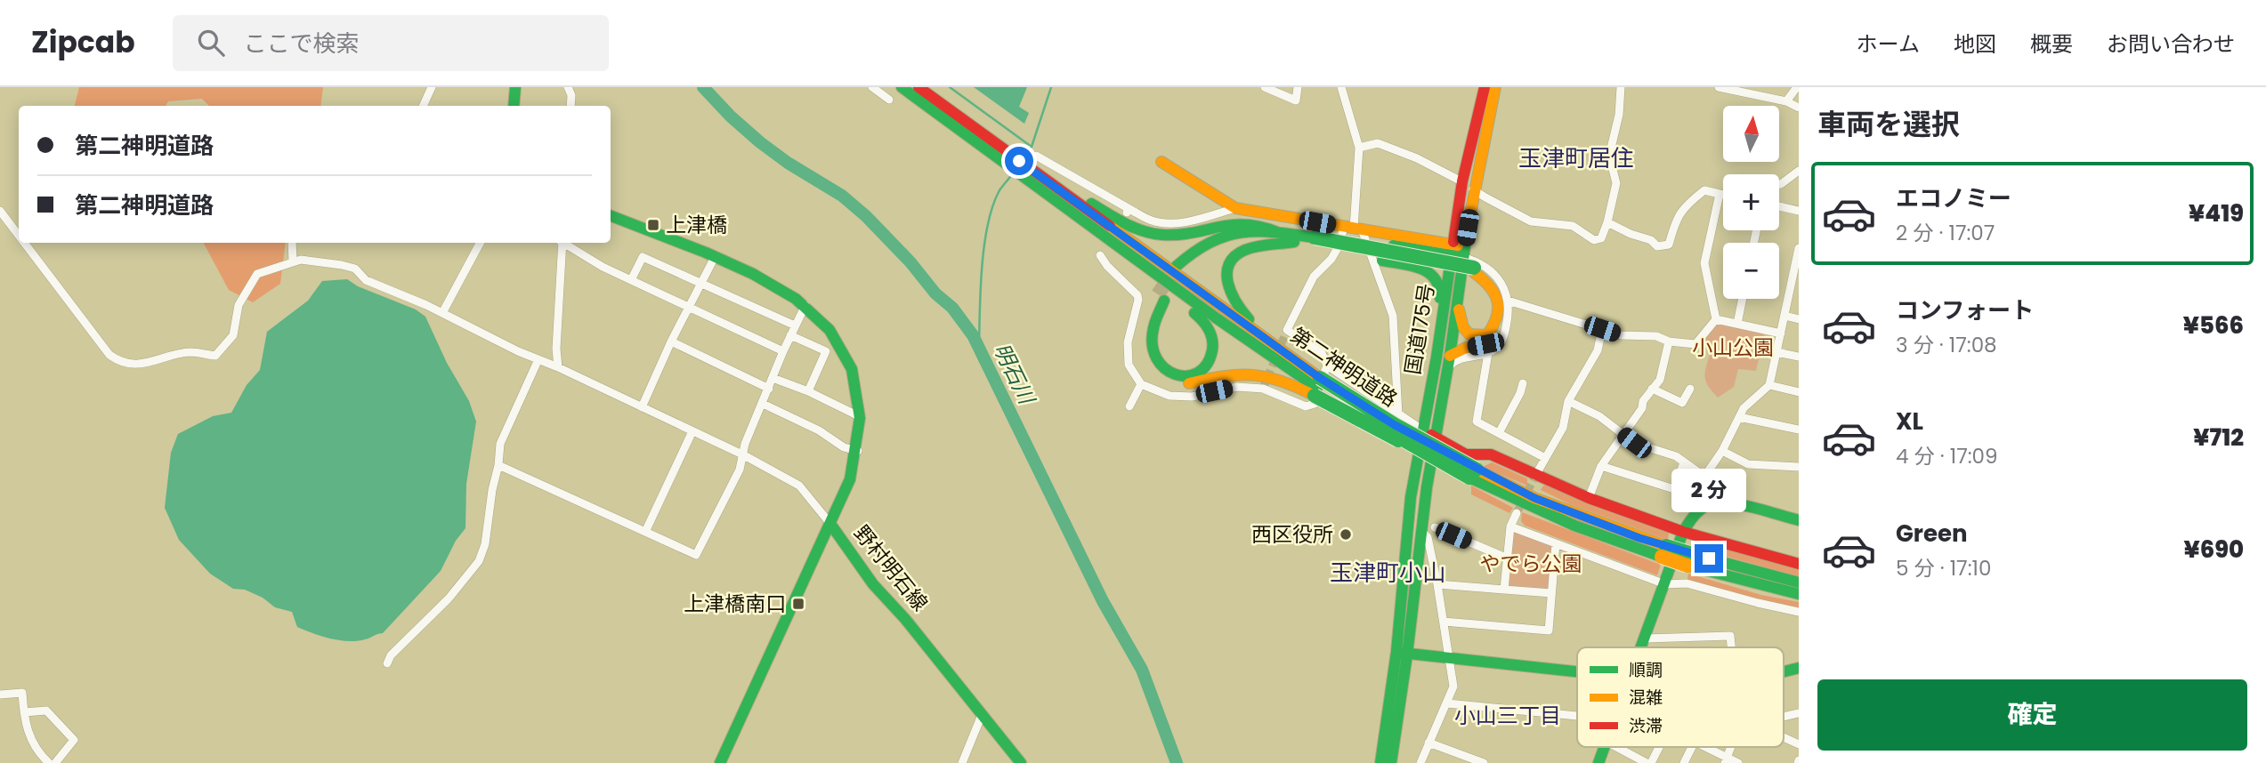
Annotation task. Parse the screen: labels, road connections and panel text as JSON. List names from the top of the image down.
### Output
{
  "streets": {
    "main road": ["国道175号", "第二神明道路", "野村明石線"]
  },
  "districts": ["玉津町居住", "玉津町小山", "小山三丁目"],
  "water": ["明石川"],
  "parks": ["小山公園", "やでら公園"],
  "places": {
    "transit": ["上津橋", "上津橋南口"],
    "other": ["西区役所"]
  },
  "legend": ["順調", "混雑", "渋滞"],
  "north": "top",
  "page": {
    "header": "Zipcab",
    "search": "ここで検索",
    "nav": [
      "ホーム",
      "地図",
      "概要",
      "お問い合わせ"
    ],
    "heading": "車両を選択",
    "map_buttons": ["+", "−"],
    "banner": ["第二神明道路", "第二神明道路"],
    "list": [
      {
        "name": "エコノミー",
        "note": "2 分 · 17:07",
        "value": "¥419"
      },
      {
        "name": "コンフォート",
        "note": "3 分 · 17:08",
        "value": "¥566"
      },
      {
        "name": "XL",
        "note": "4 分 · 17:09",
        "value": "¥712"
      },
      {
        "name": "Green",
        "note": "5 分 · 17:10",
        "value": "¥690"
      }
    ],
    "bubble": "2 分",
    "buttons": "確定"
  }
}
